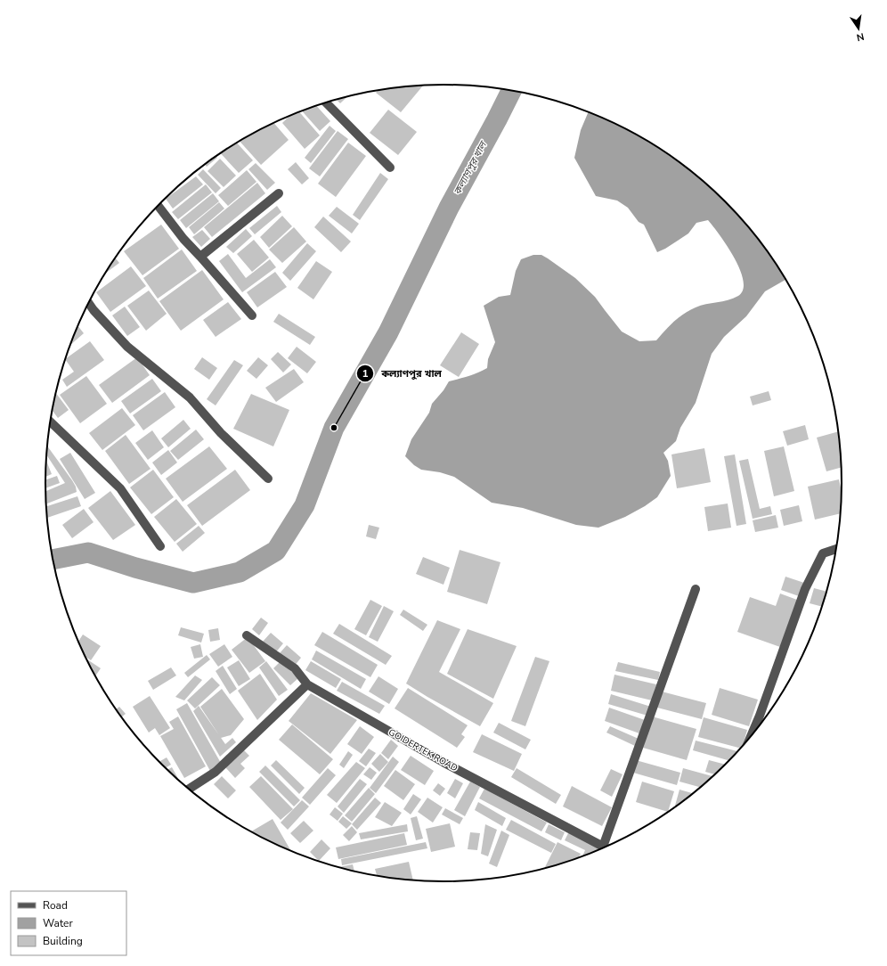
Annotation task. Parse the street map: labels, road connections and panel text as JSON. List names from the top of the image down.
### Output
{
  "streets": {
    "street": ["GOIDERTEK ROAD"]
  },
  "water": ["কল্যাণপুর খাল"],
  "places": ["কল্যাণপুর খাল"],
  "legend": ["Road", "Water", "Building"],
  "north": "bottom"
}
